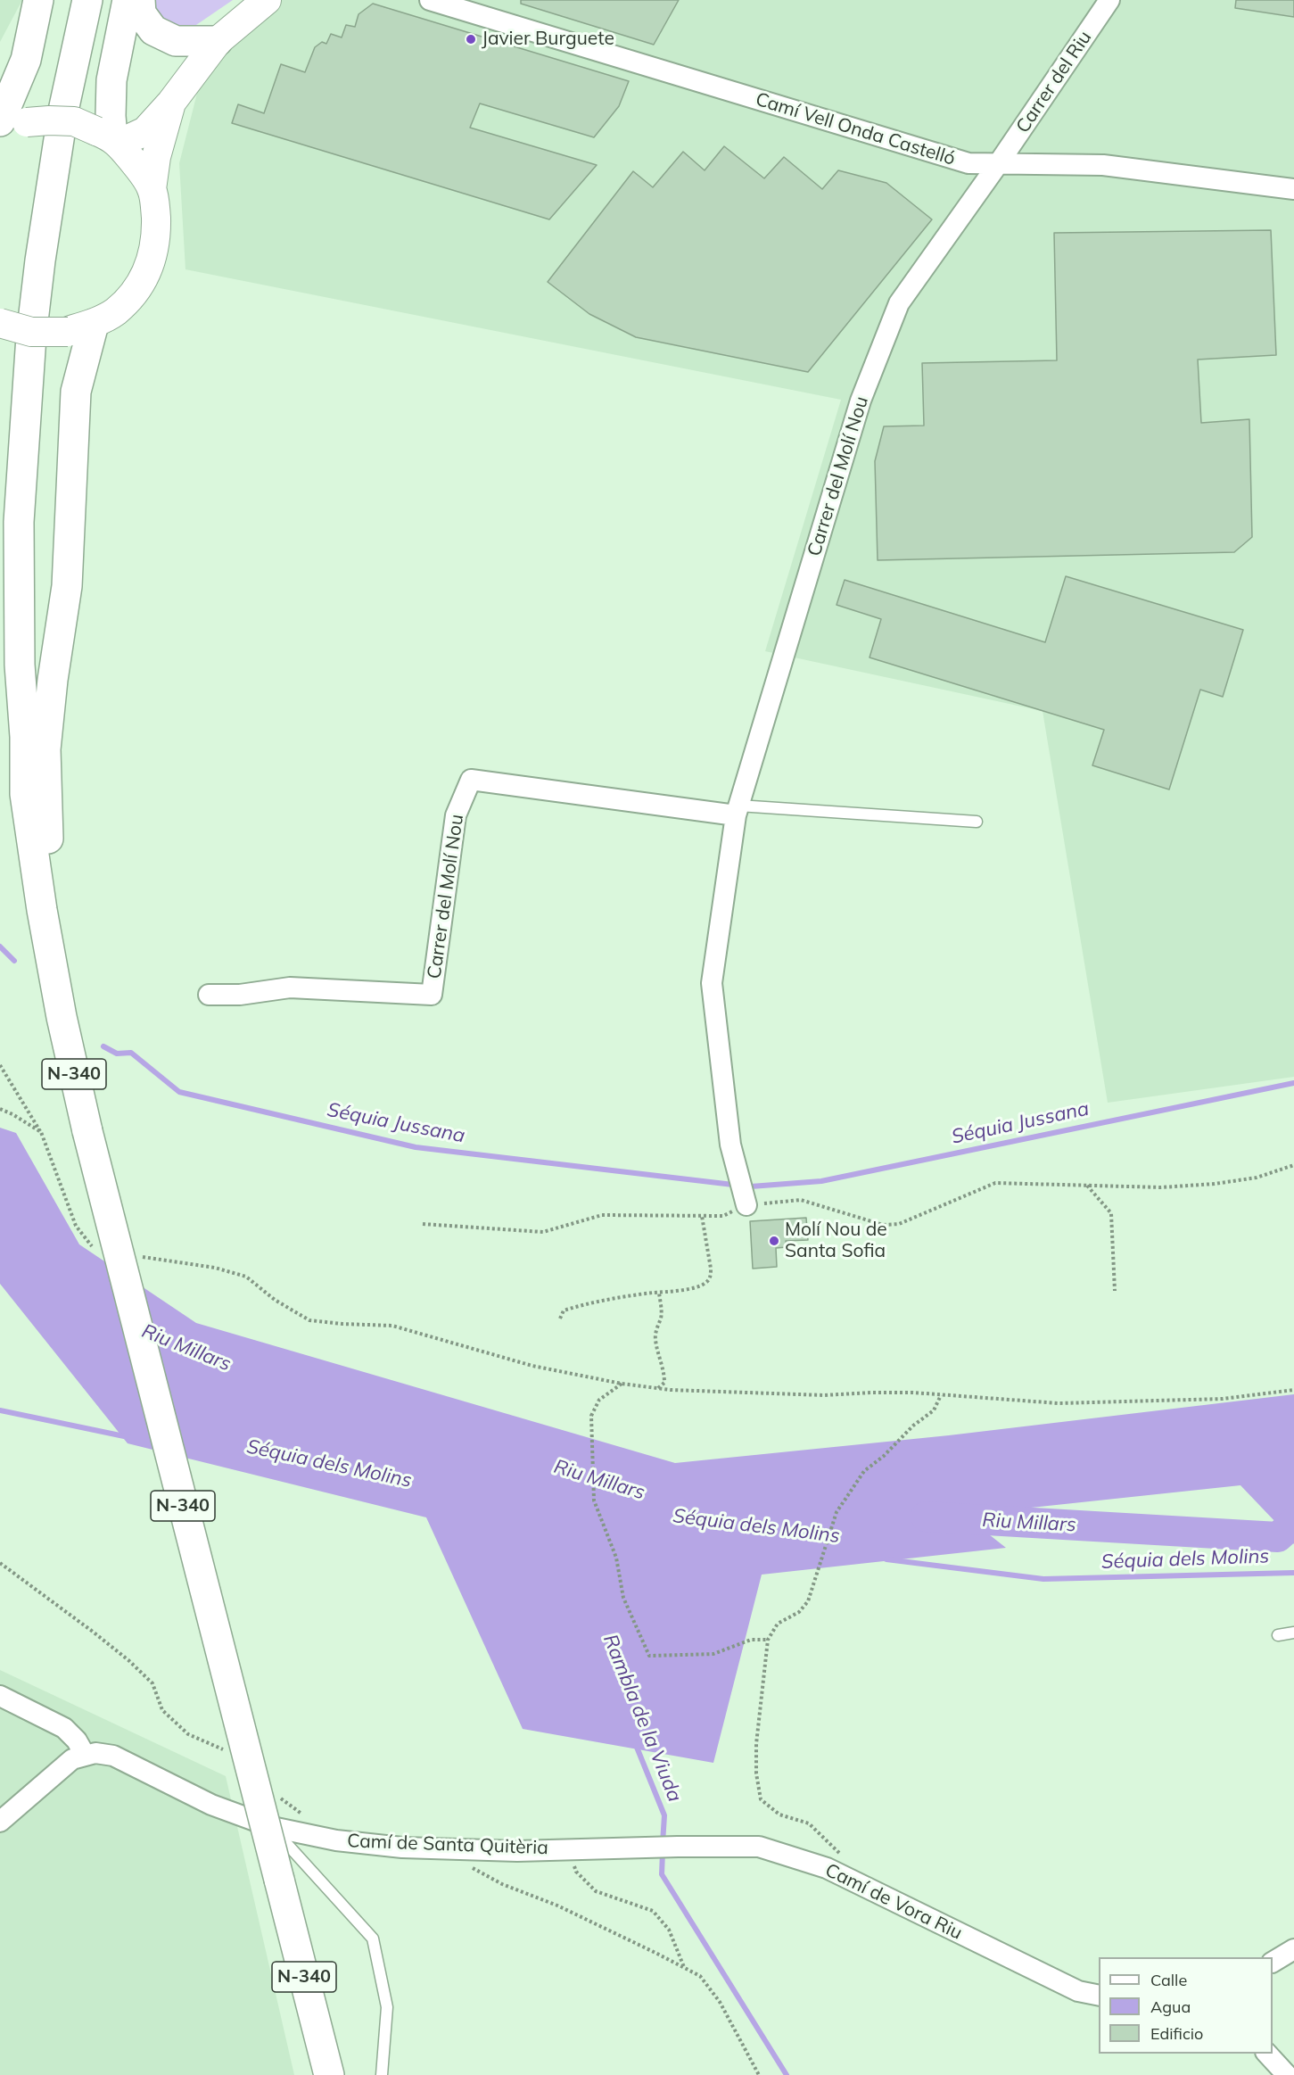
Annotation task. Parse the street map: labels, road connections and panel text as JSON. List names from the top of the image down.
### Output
{
  "streets": {
    "highway": ["N-340"],
    "street": [
      "Carrer del Riu",
      "Camí Vell Onda Castelló",
      "Carrer del Molí Nou",
      "Camí de Santa Quitèria",
      "Camí de Vora Riu"
    ]
  },
  "crossings": [
    ["Carrer del Riu", "Camí Vell Onda Castelló"],
    ["Carrer del Riu", "Carrer del Molí Nou"],
    ["Camí Vell Onda Castelló", "Carrer del Molí Nou"],
    ["Camí de Santa Quitèria", "Camí de Vora Riu"]
  ],
  "water": [
    "Séquia Jussana",
    "Riu Millars",
    "Séquia dels Molins",
    "Rambla de la Viuda"
  ],
  "places": ["Javier Burguete", "Molí Nou de Santa Sofia"],
  "legend": ["Calle", "Agua", "Edificio"]
}
